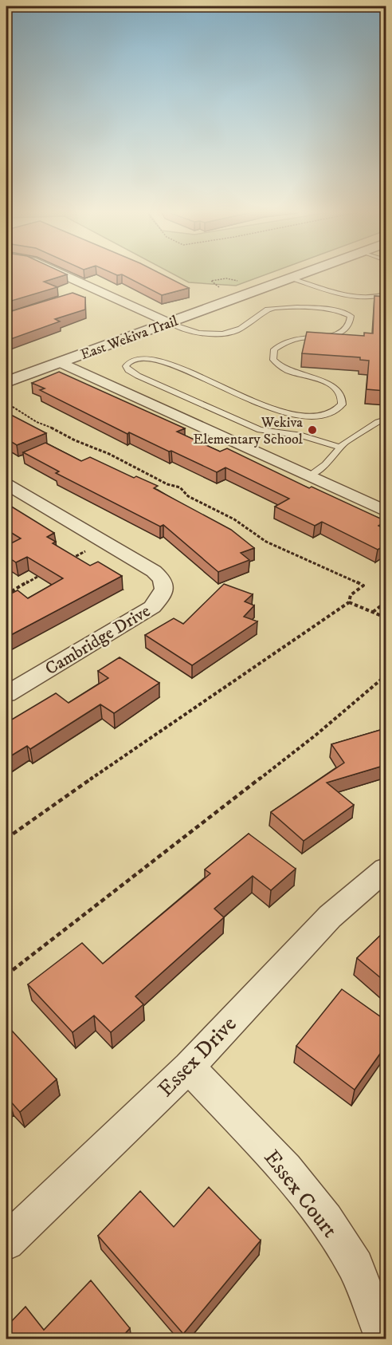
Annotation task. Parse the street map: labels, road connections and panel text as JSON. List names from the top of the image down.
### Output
{
  "streets": {
    "street": [
      "East Wekiva Trail",
      "Cambridge Drive",
      "Essex Drive",
      "Essex Court"
    ]
  },
  "crossings": [
    ["Essex Drive", "Essex Court"]
  ],
  "places": ["Wekiva Elementary School"]
}
